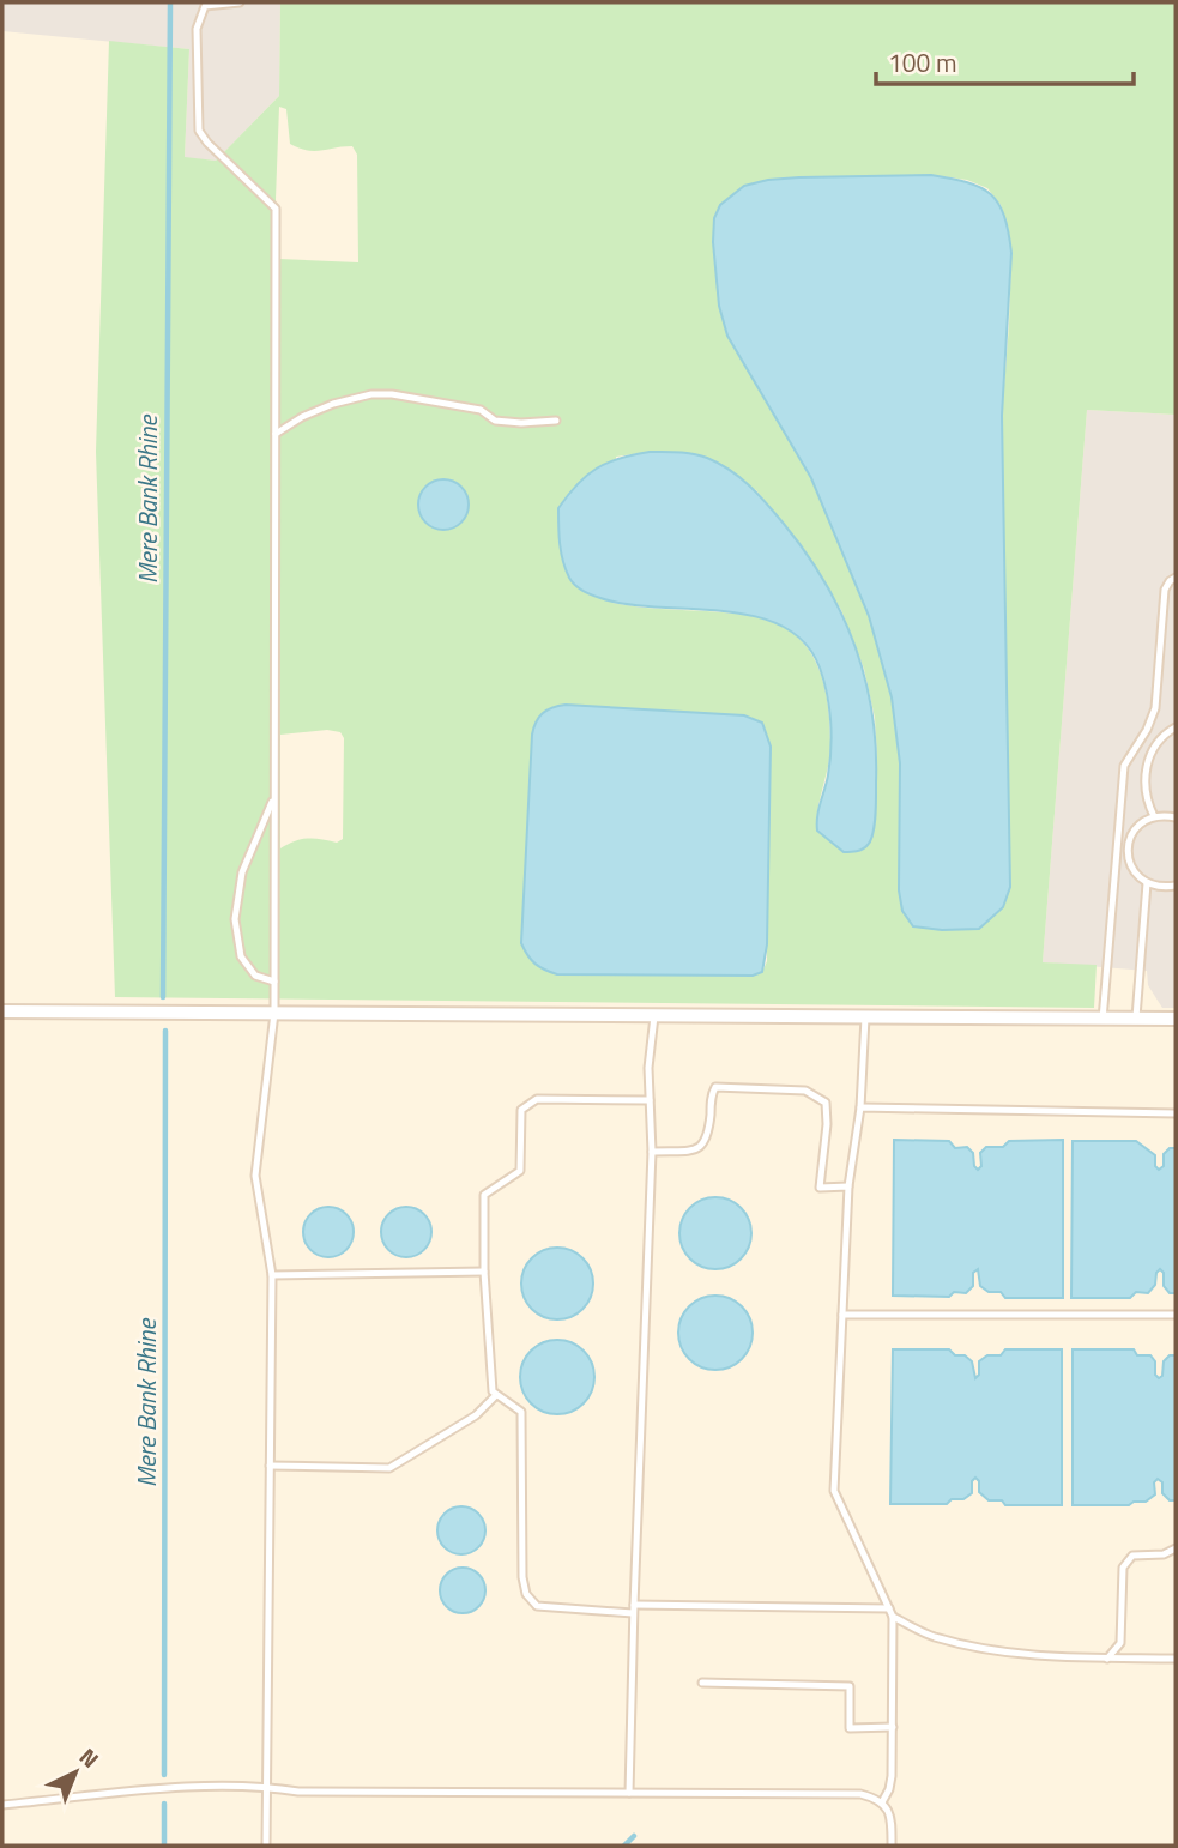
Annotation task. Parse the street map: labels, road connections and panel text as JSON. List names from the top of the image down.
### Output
{
  "water": ["Mere Bank Rhine"],
  "scale_bar": "100 m",
  "north": "top right"
}
